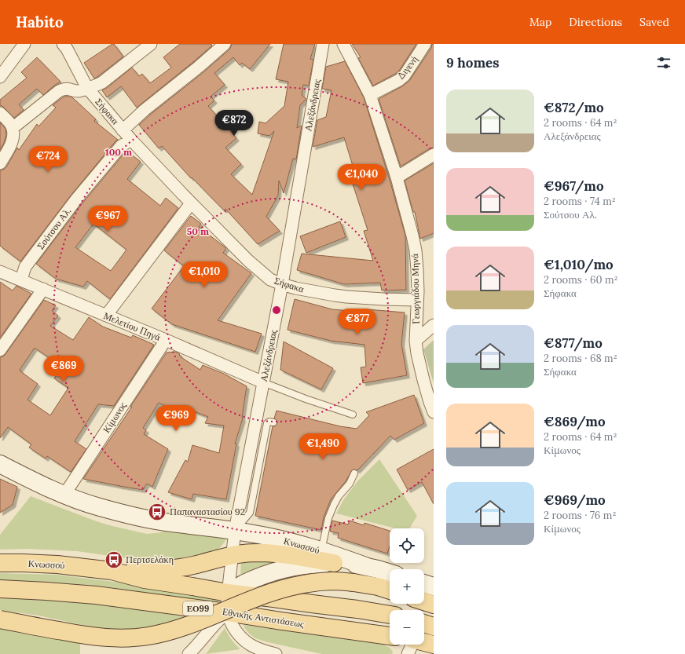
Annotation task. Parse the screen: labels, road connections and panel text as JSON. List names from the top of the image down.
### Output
{
  "streets": {
    "main road": ["Κνωσσού", "ΕΟ99", "Εθνικής Αντιστάσεως"],
    "street": [
      "Διγενή",
      "Αλεξάνδρειας",
      "Σήφακα",
      "Σούτσου Αλ.",
      "Γεωργιάδου Μηνά",
      "Μελετίου Πηγά",
      "Κίμωνος"
    ]
  },
  "crossings": [
    ["Διγενή", "Γεωργιάδου Μηνά"],
    ["Αλεξάνδρειας", "Σήφακα"],
    ["Αλεξάνδρειας", "Μελετίου Πηγά"],
    ["Αλεξάνδρειας", "Κνωσσού"],
    ["Αλεξάνδρειας", "Εθνικής Αντιστάσεως"],
    ["Σήφακα", "Σούτσου Αλ."],
    ["Σήφακα", "Γεωργιάδου Μηνά"],
    ["Σούτσου Αλ.", "Μελετίου Πηγά"],
    ["Μελετίου Πηγά", "Κίμωνος"],
    ["Κίμωνος", "Κνωσσού"],
    ["Κνωσσού", "Εθνικής Αντιστάσεως"]
  ],
  "places": {
    "bus stop": ["Παπαναστασίου 92", "Περτσελάκη"]
  },
  "page": {
    "header": "Habito",
    "nav": ["Map", "Directions", "Saved"],
    "heading": "9 homes",
    "list": [
      {
        "name": "€872/mo",
        "note": "2 rooms · 64 m² · Αλεξάνδρειας"
      },
      {
        "name": "€967/mo",
        "note": "2 rooms · 74 m² · Σούτσου Αλ."
      },
      {
        "name": "€1,010/mo",
        "note": "2 rooms · 60 m² · Σήφακα"
      },
      {
        "name": "€877/mo",
        "note": "2 rooms · 68 m² · Σήφακα"
      },
      {
        "name": "€869/mo",
        "note": "2 rooms · 64 m² · Κίμωνος"
      },
      {
        "name": "€969/mo",
        "note": "2 rooms · 76 m² · Κίμωνος"
      }
    ],
    "price": [
      "€872",
      "€724",
      "€1,040",
      "€967",
      "€1,010",
      "€877",
      "€869",
      "€969",
      "€1,490"
    ],
    "map_buttons": ["+", "−"]
  },
  "rings": ["100 m", "50 m"]
}
